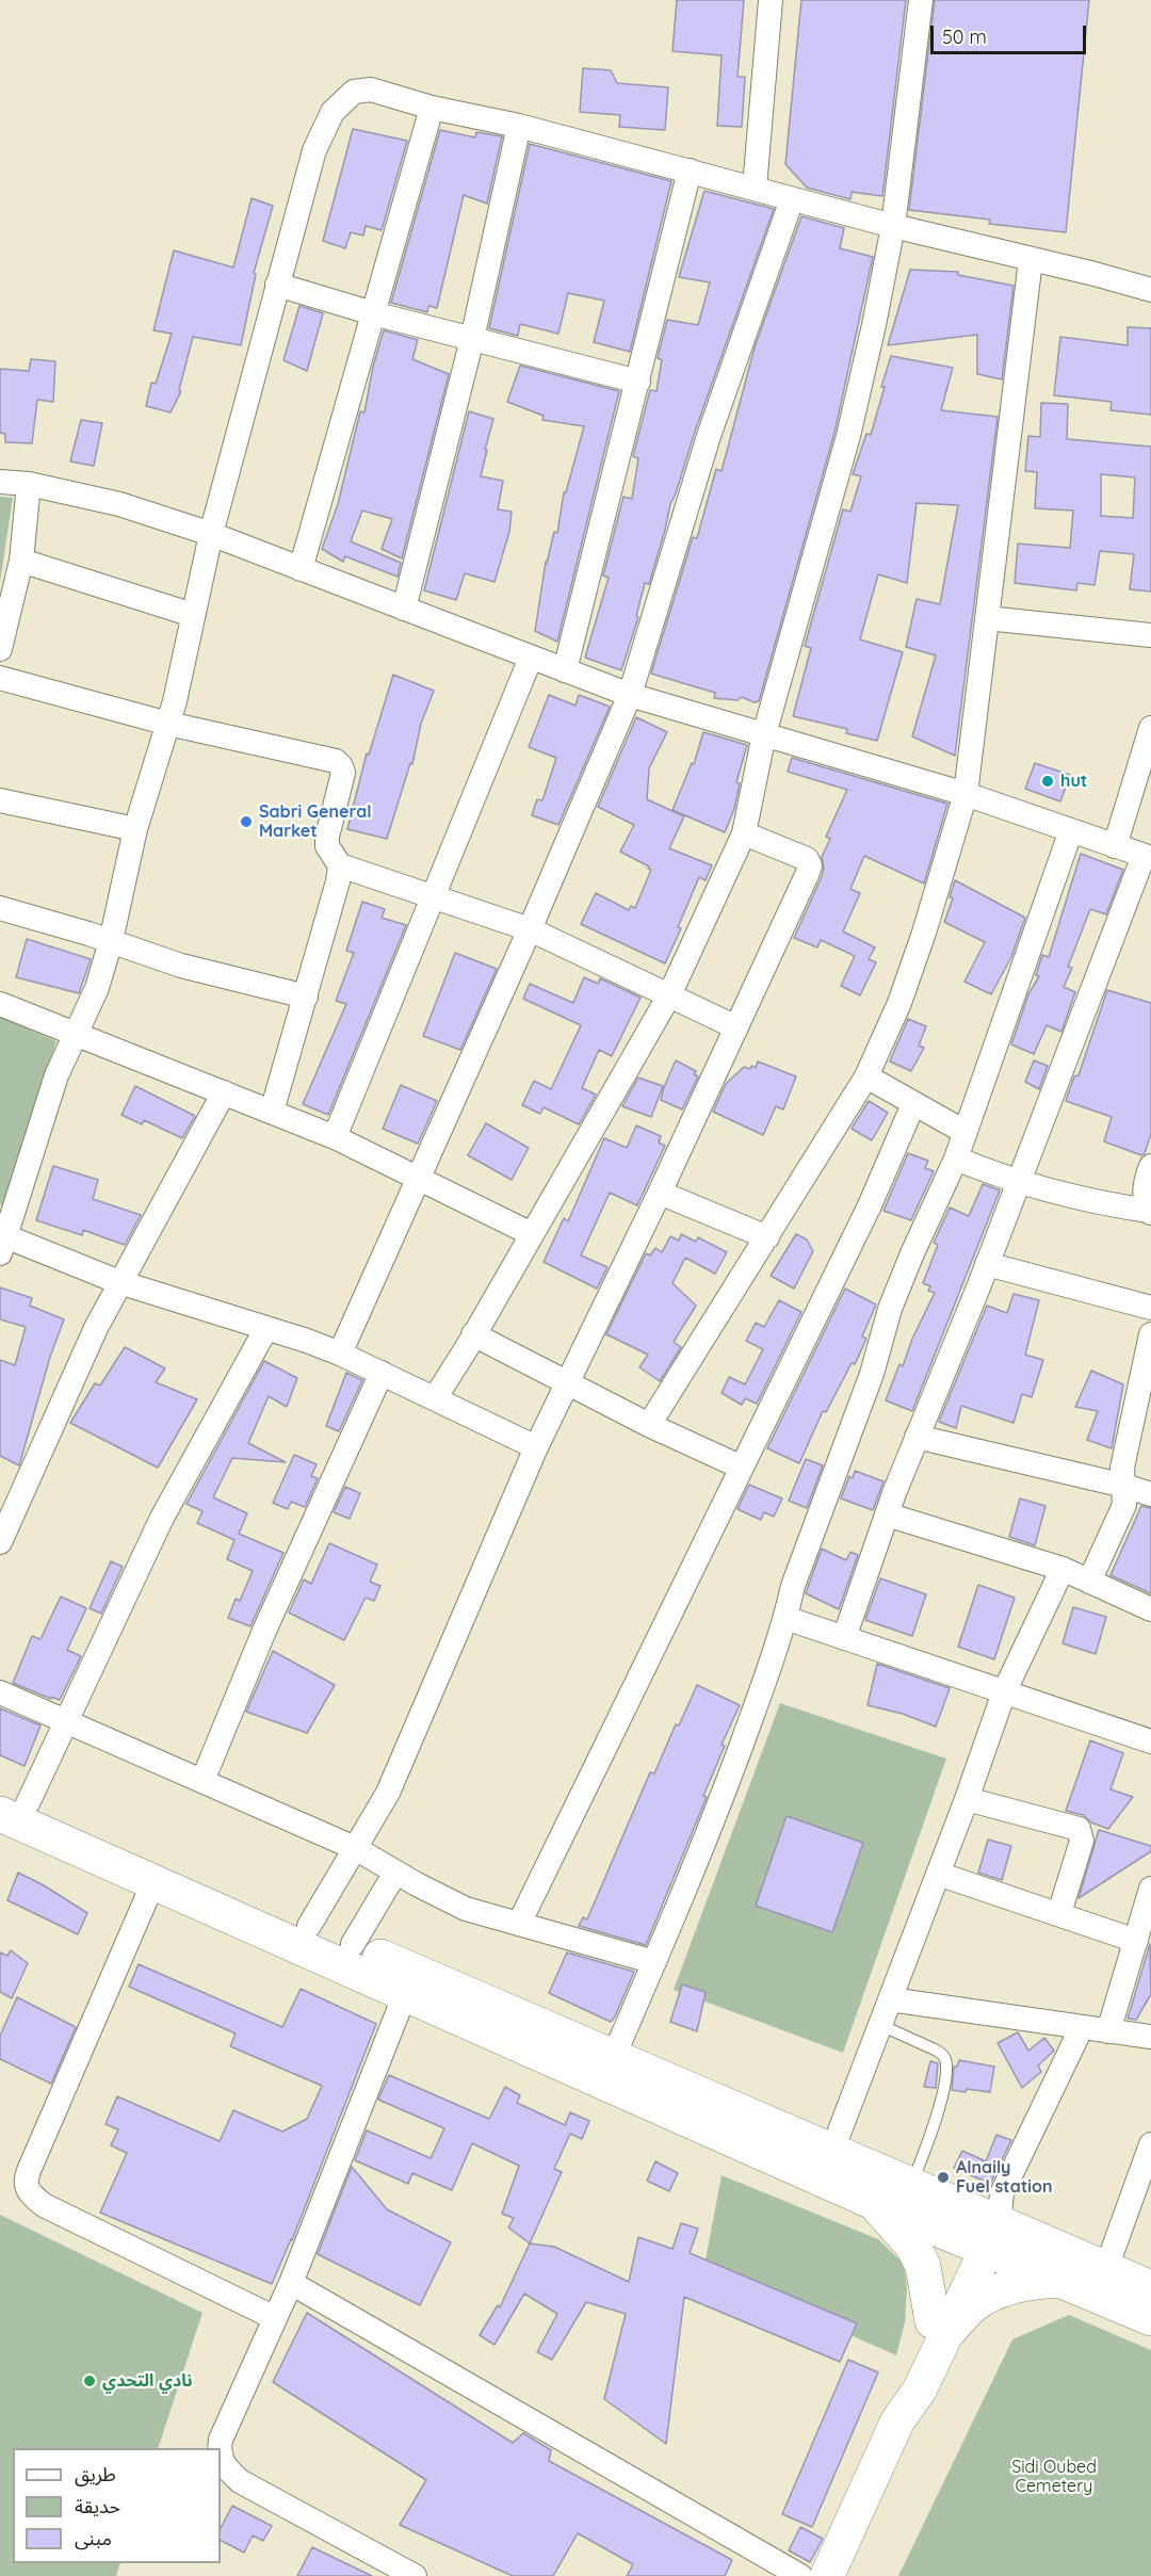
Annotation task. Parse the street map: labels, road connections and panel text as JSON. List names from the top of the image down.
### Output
{
  "parks": ["Sidi Oubed Cemetery"],
  "places": [
    "hut",
    "Sabri General Market",
    "Alnaily Fuel station",
    "نادي التحدي"
  ],
  "legend": ["طريق", "حديقة", "مبنى"],
  "scale_bar": "50 m"
}
